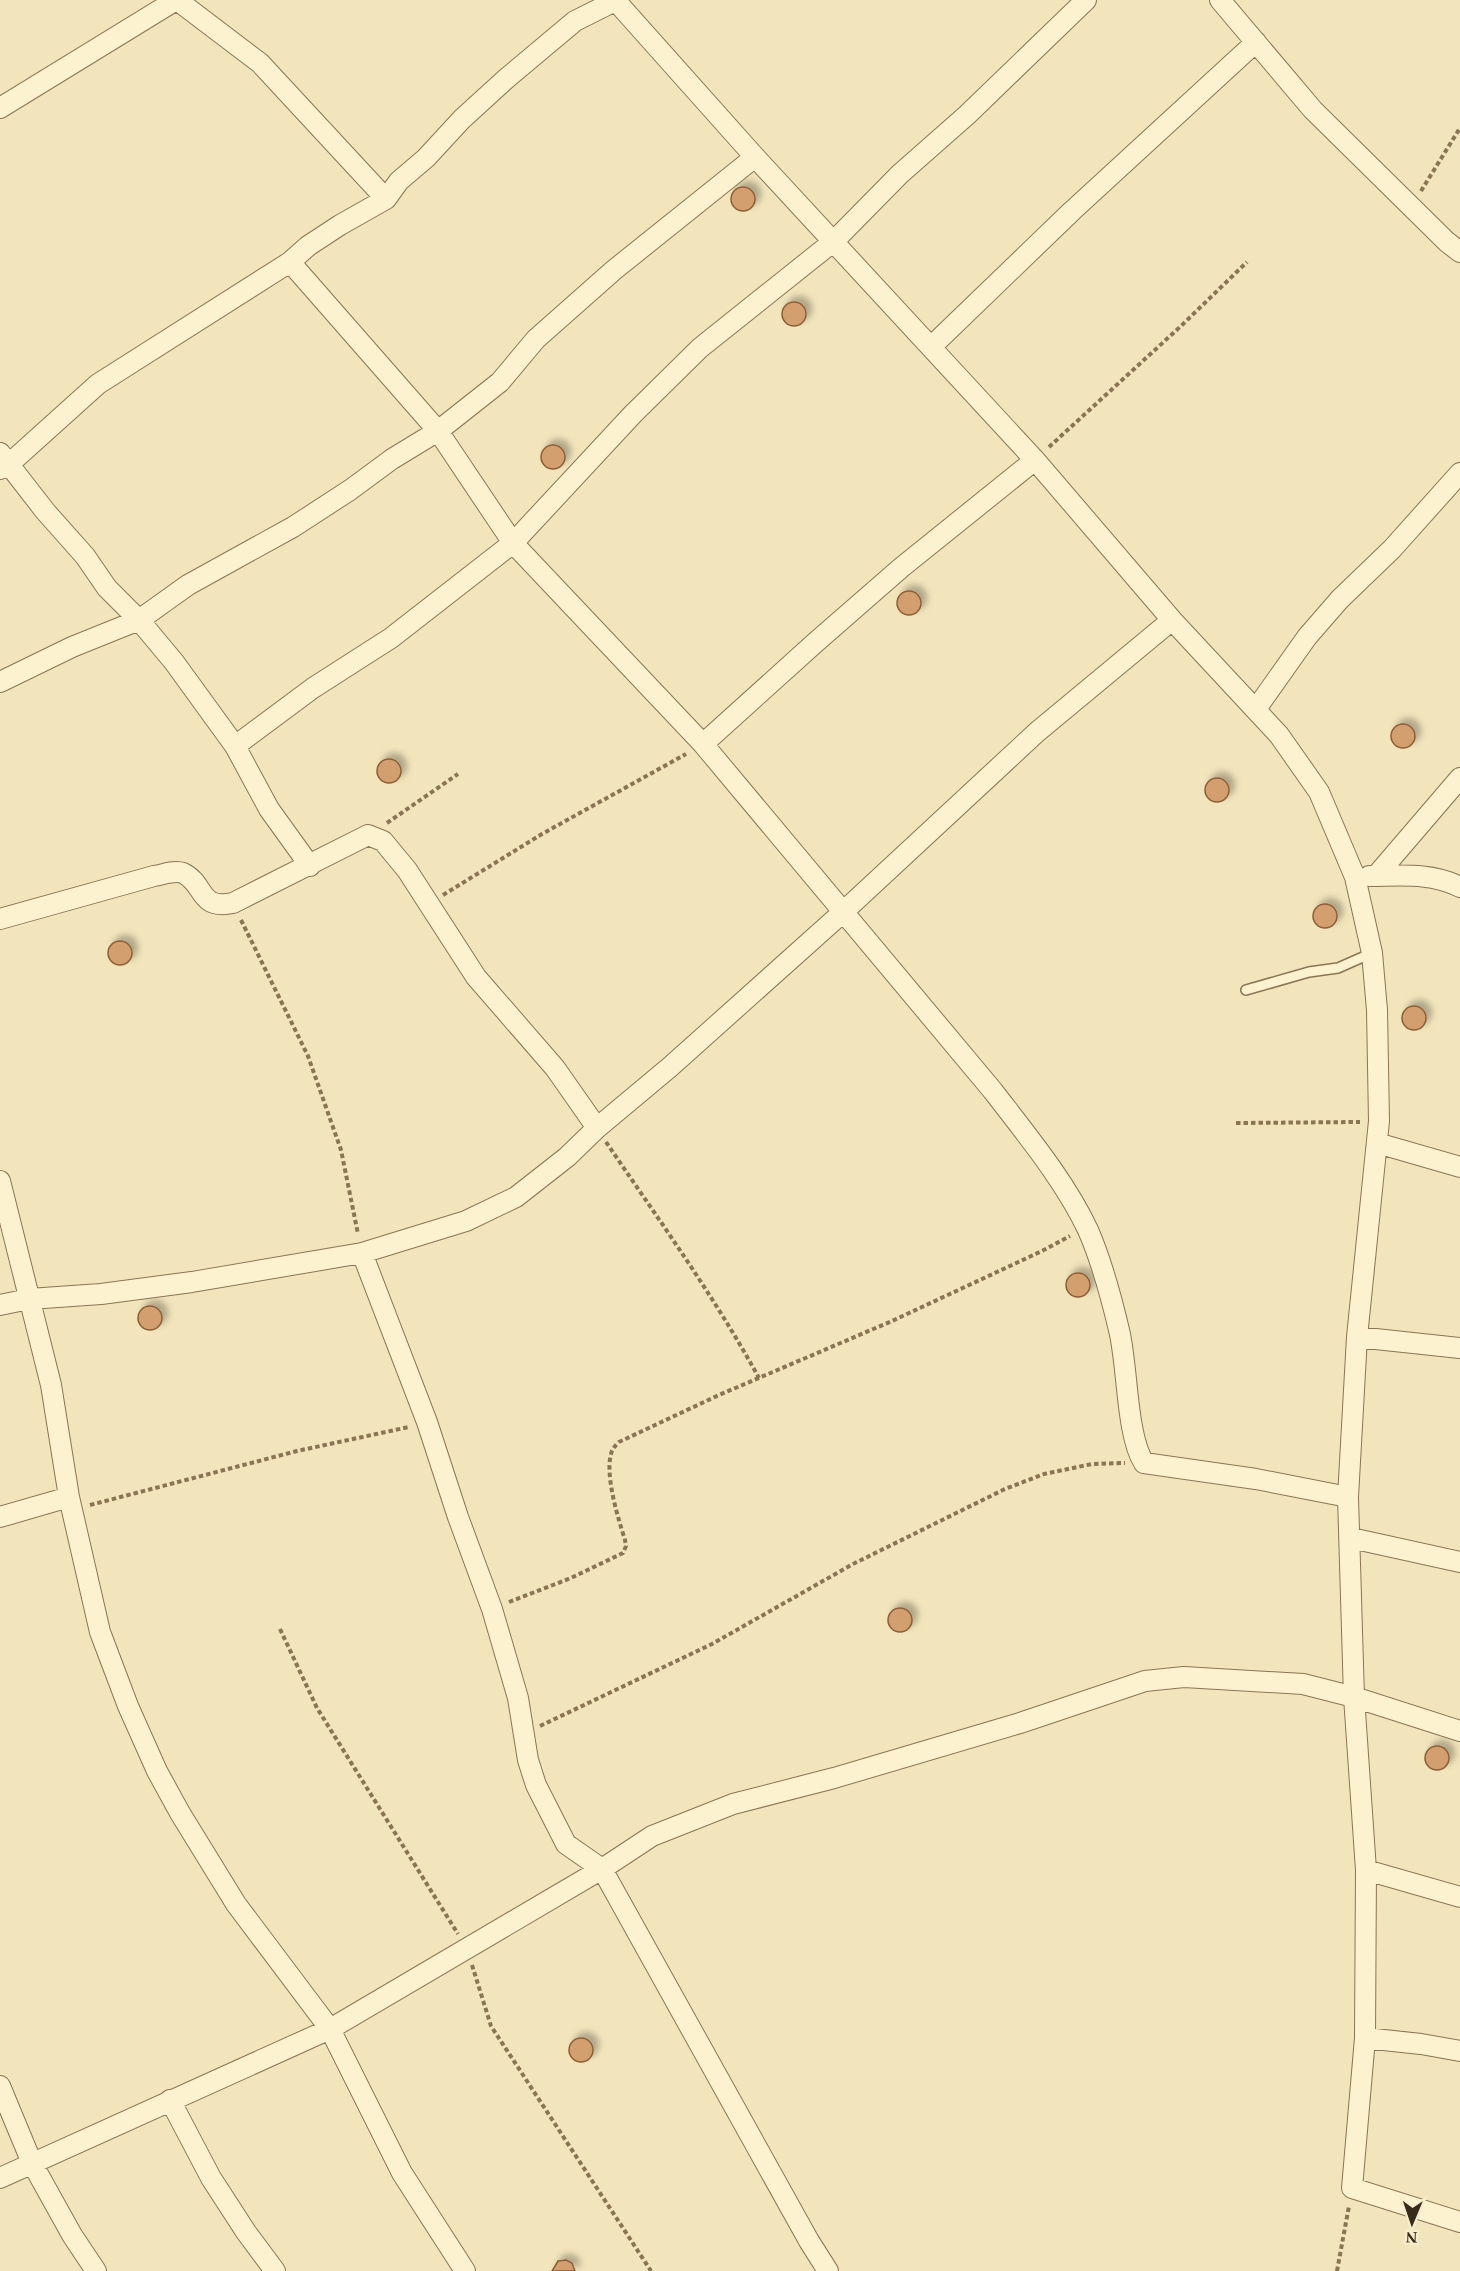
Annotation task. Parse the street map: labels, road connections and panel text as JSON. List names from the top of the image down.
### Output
{
  "north": "bottom"
}
